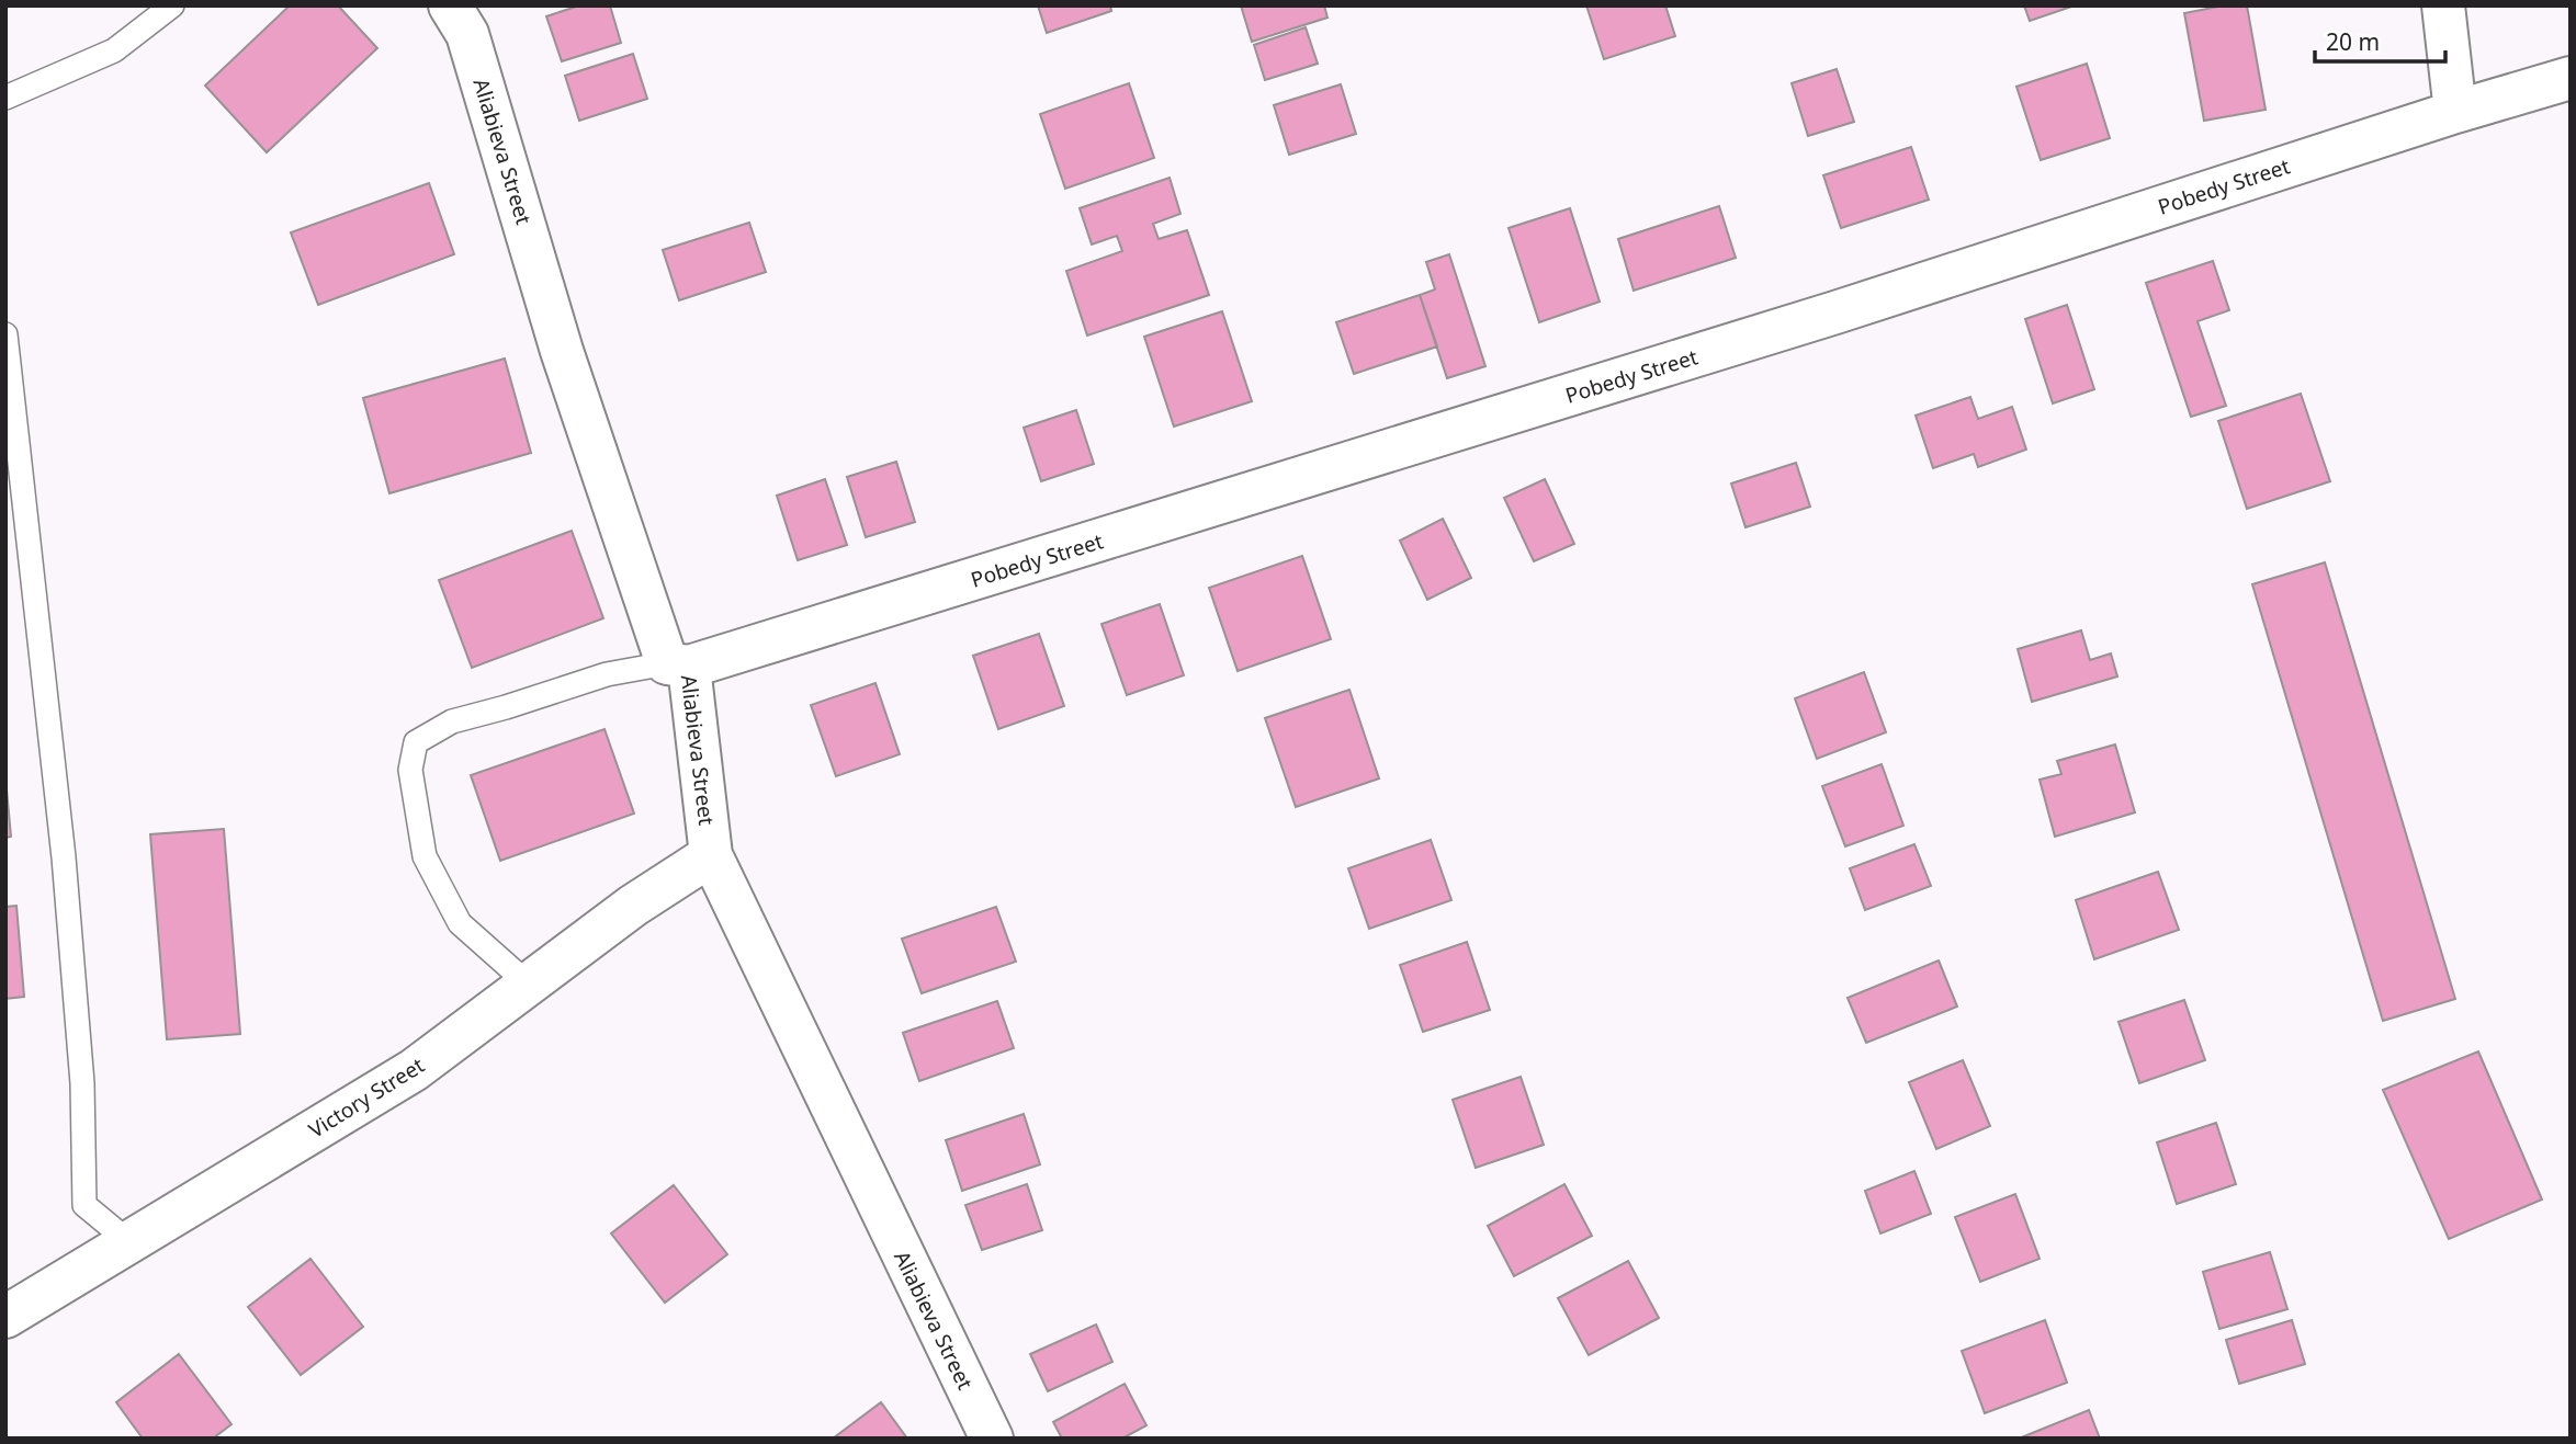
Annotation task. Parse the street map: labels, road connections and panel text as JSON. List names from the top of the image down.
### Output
{
  "streets": {
    "street": ["Aliabieva Street", "Pobedy Street", "Victory Street"]
  },
  "crossings": [
    ["Aliabieva Street", "Pobedy Street"],
    ["Aliabieva Street", "Victory Street"]
  ],
  "scale_bar": "20 m"
}
